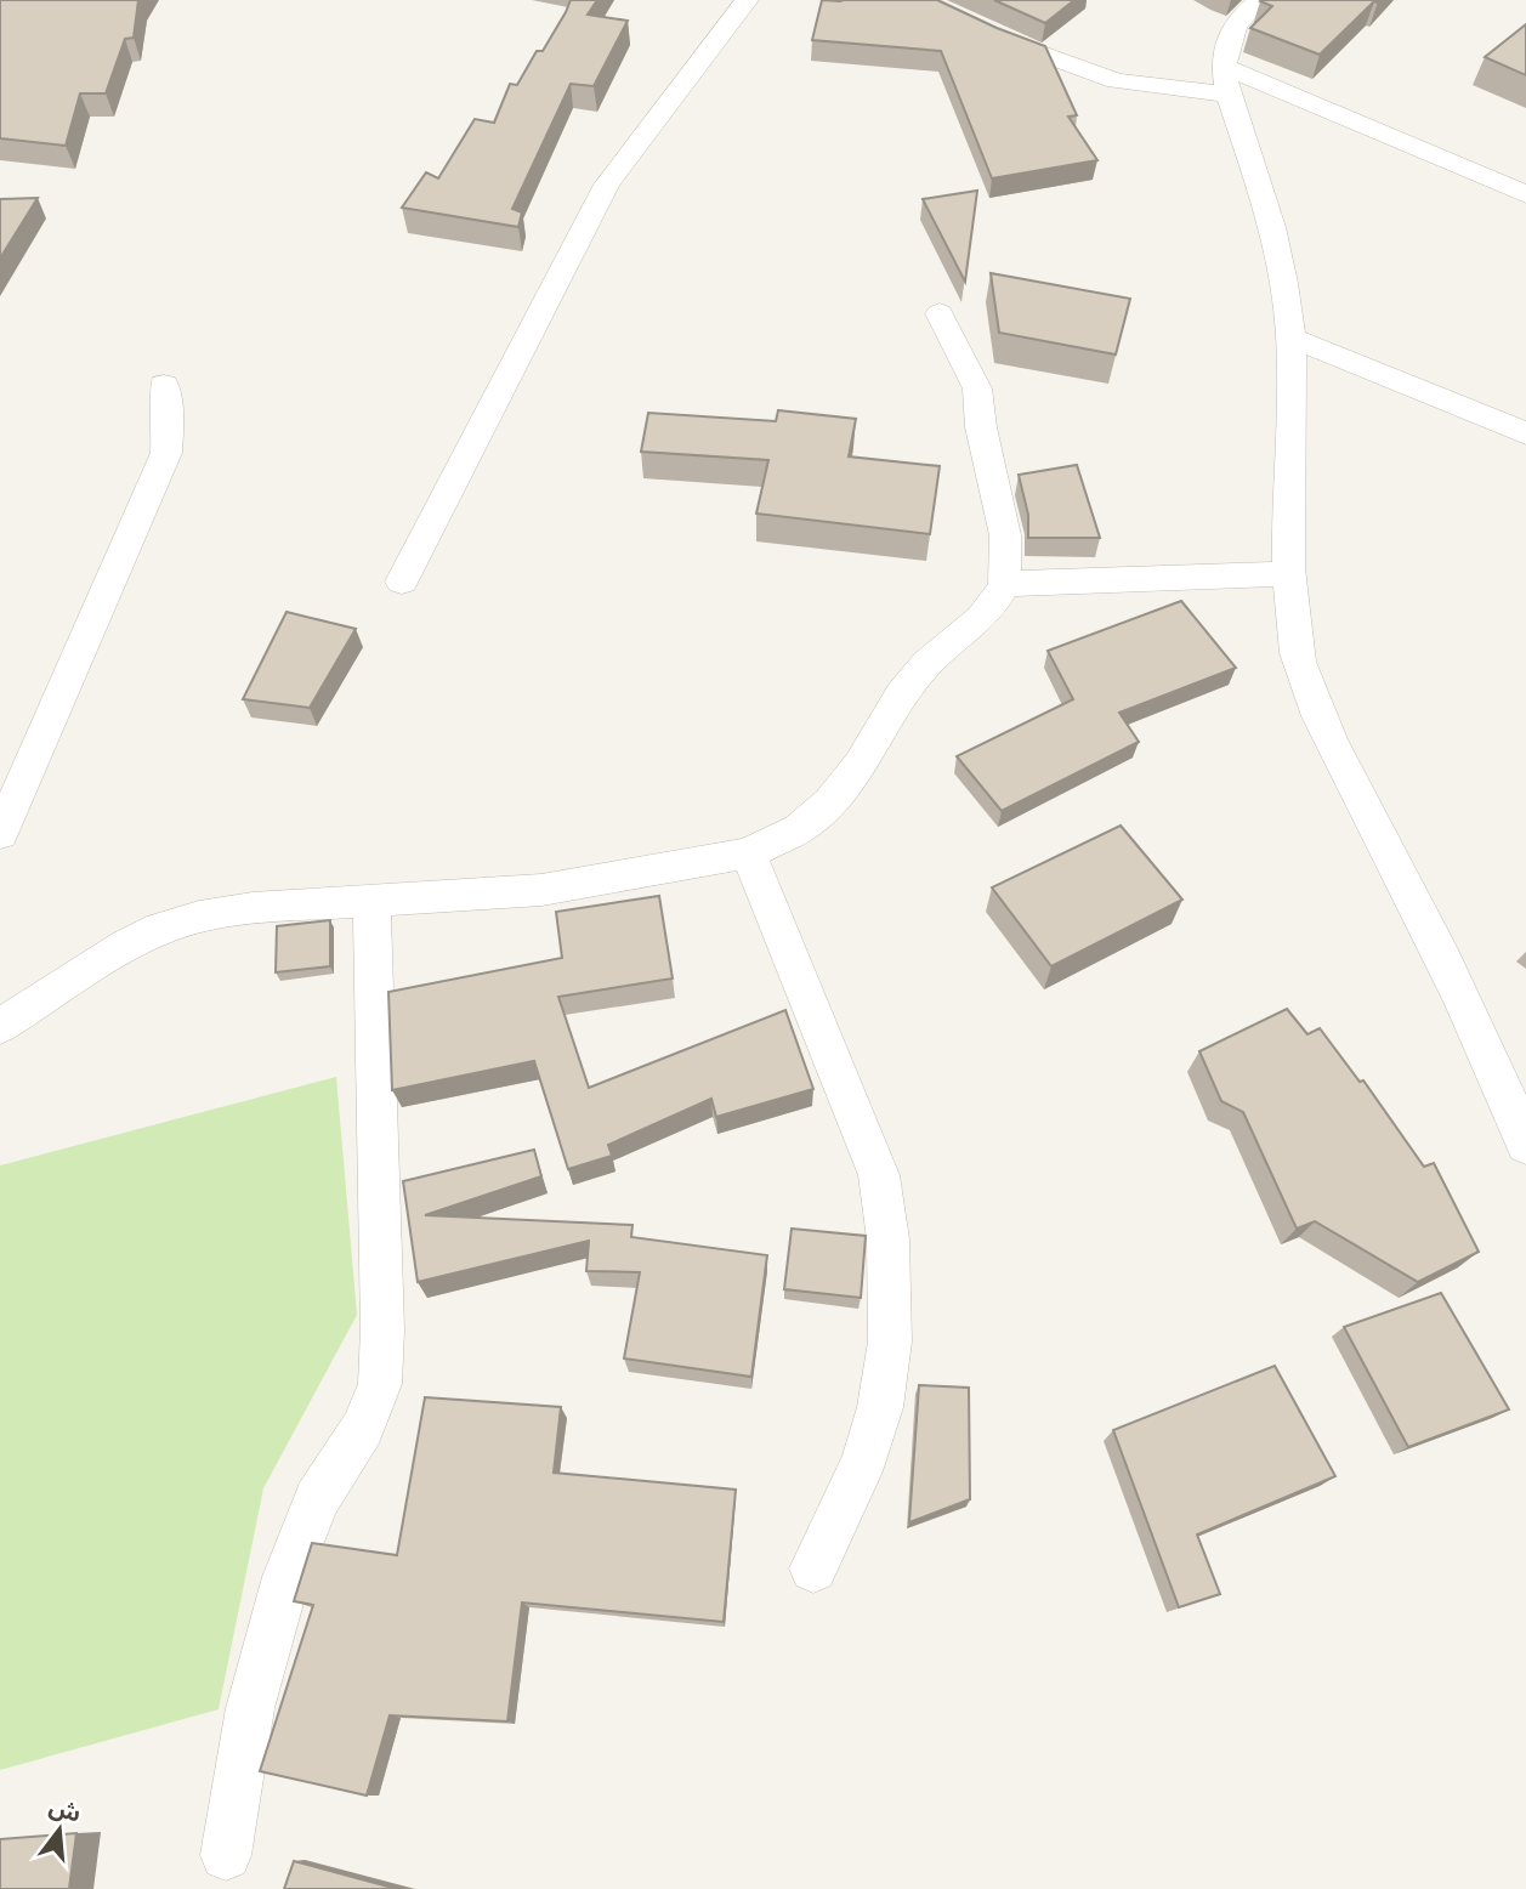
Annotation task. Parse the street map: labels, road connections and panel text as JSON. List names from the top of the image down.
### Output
{
  "north": "top"
}
